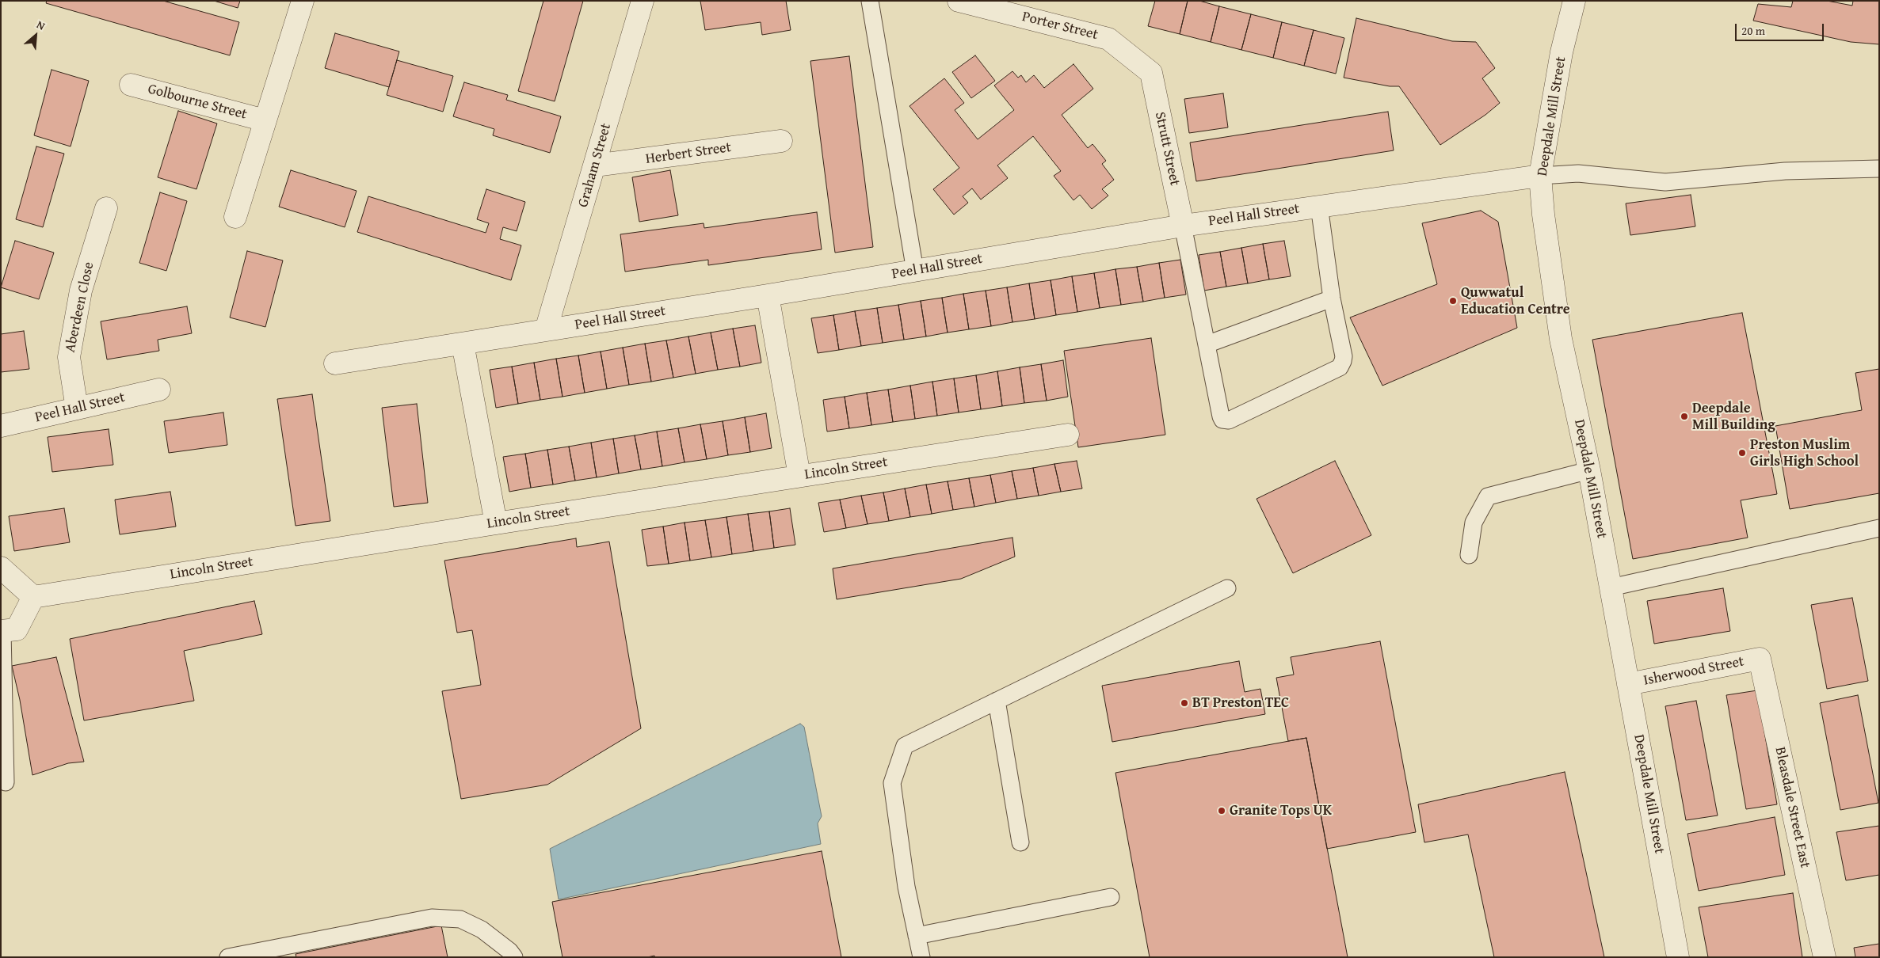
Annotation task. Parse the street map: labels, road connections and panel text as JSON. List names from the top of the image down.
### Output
{
  "streets": {
    "street": [
      "Porter Street",
      "Golbourne Street",
      "Deepdale Mill Street",
      "Strutt Street",
      "Herbert Street",
      "Graham Street",
      "Peel Hall Street",
      "Aberdeen Close",
      "Lincoln Street",
      "Isherwood Street",
      "Bleasdale Street East"
    ]
  },
  "crossings": [
    ["Porter Street", "Strutt Street"],
    ["Deepdale Mill Street", "Peel Hall Street"],
    ["Deepdale Mill Street", "Isherwood Street"],
    ["Strutt Street", "Peel Hall Street"],
    ["Herbert Street", "Graham Street"],
    ["Graham Street", "Peel Hall Street"],
    ["Peel Hall Street", "Aberdeen Close"],
    ["Isherwood Street", "Bleasdale Street East"]
  ],
  "places": [
    "Quwwatul Education Centre",
    "Deepdale Mill Building",
    "Preston Muslim Girls High School",
    "BT Preston TEC",
    "Granite Tops UK"
  ],
  "scale_bar": "20 m",
  "north": "top right"
}
